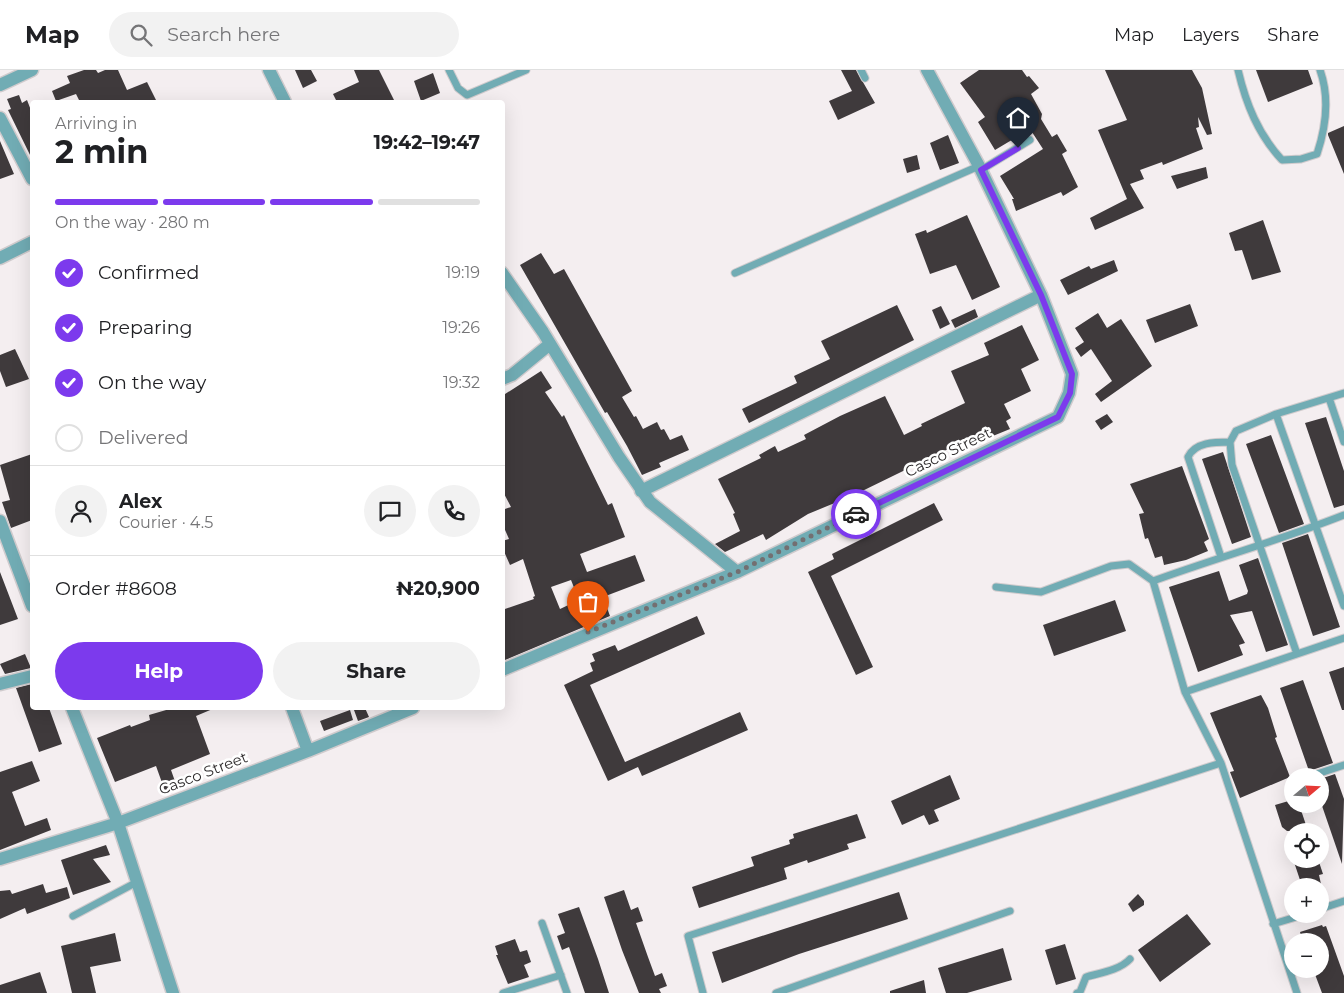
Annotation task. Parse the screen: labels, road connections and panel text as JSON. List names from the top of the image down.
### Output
{
  "streets": {
    "street": ["Casco Street"]
  },
  "north": "right",
  "page": {
    "header": "Map",
    "search": "Search here",
    "nav": ["Map", "Layers", "Share"],
    "heading": ["2 min", "Arriving in", "19:42–19:47"],
    "panel": [
      "Alex",
      "Courier · 4.5",
      "Order #8608",
      "₦20,900"
    ],
    "bar": "On the way · 280 m",
    "list": [
      ["Confirmed", "19:19"],
      ["Preparing", "19:26"],
      ["On the way", "19:32"],
      "Delivered"
    ],
    "buttons": ["Help", "Share"],
    "map_buttons": ["+", "−"]
  }
}
